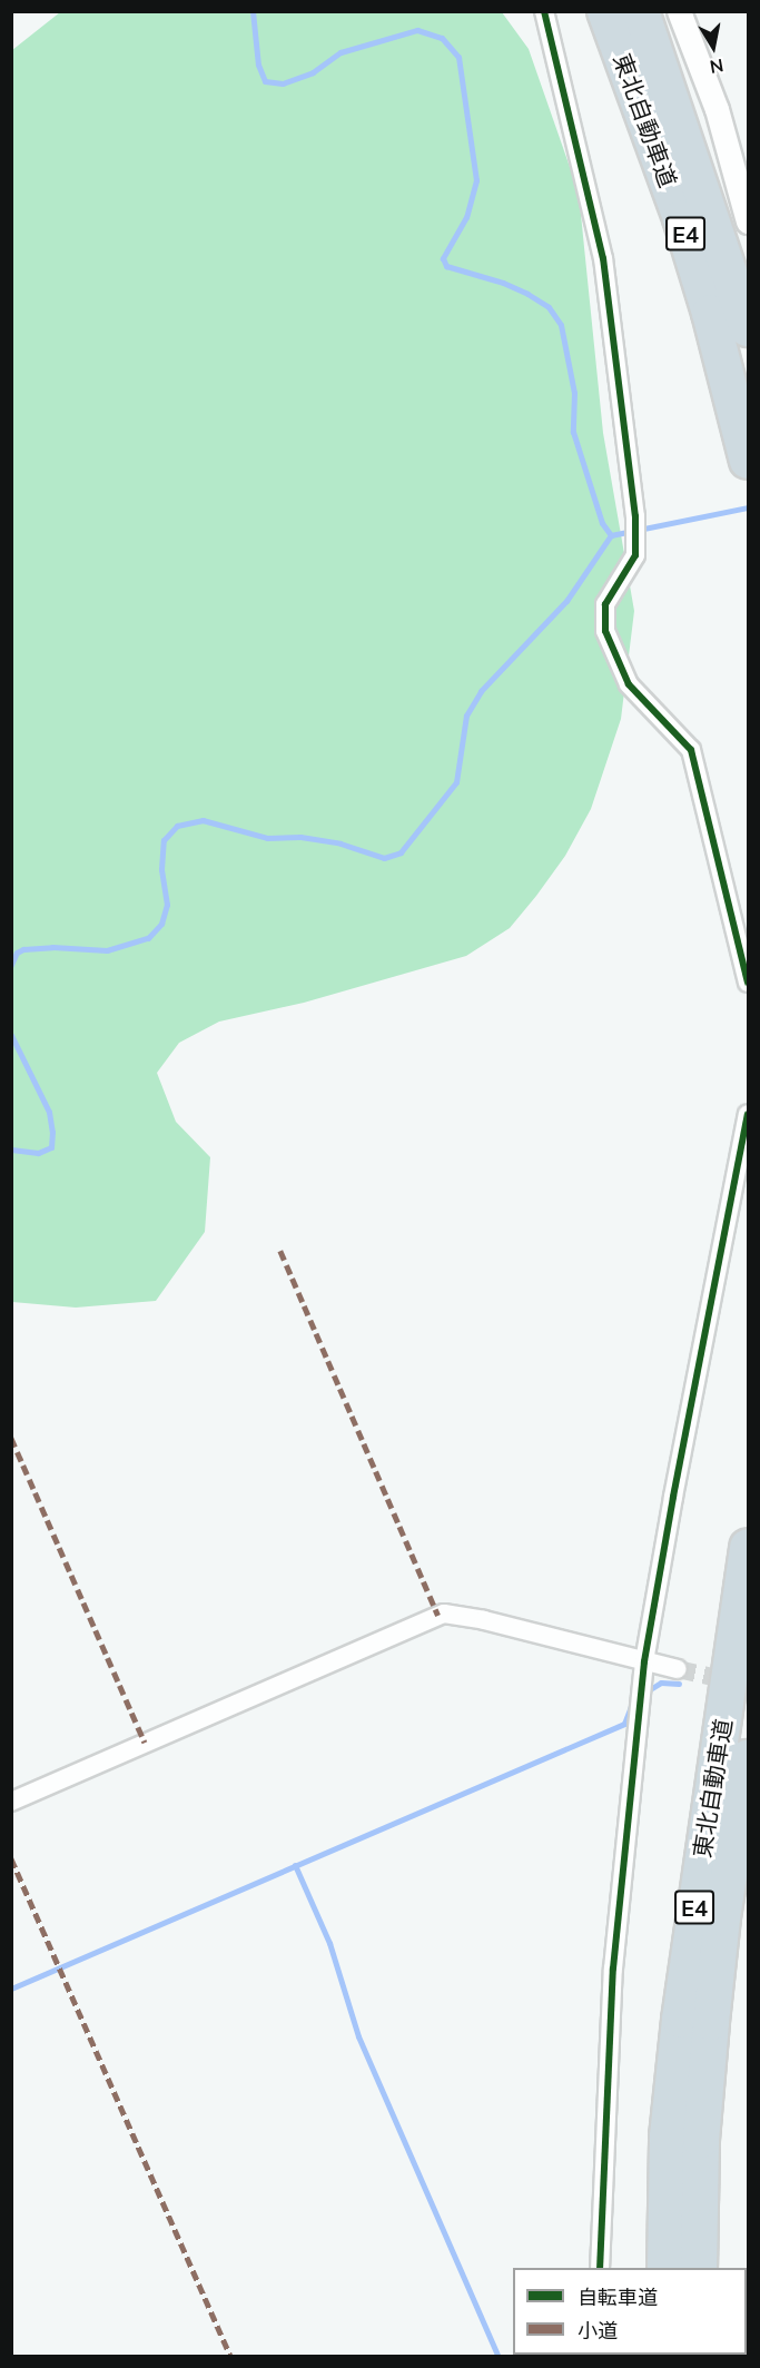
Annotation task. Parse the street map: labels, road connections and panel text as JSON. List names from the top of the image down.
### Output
{
  "streets": {
    "highway": ["東北自動車道", "E4"]
  },
  "legend": ["自転車道", "小道"],
  "north": "bottom"
}
